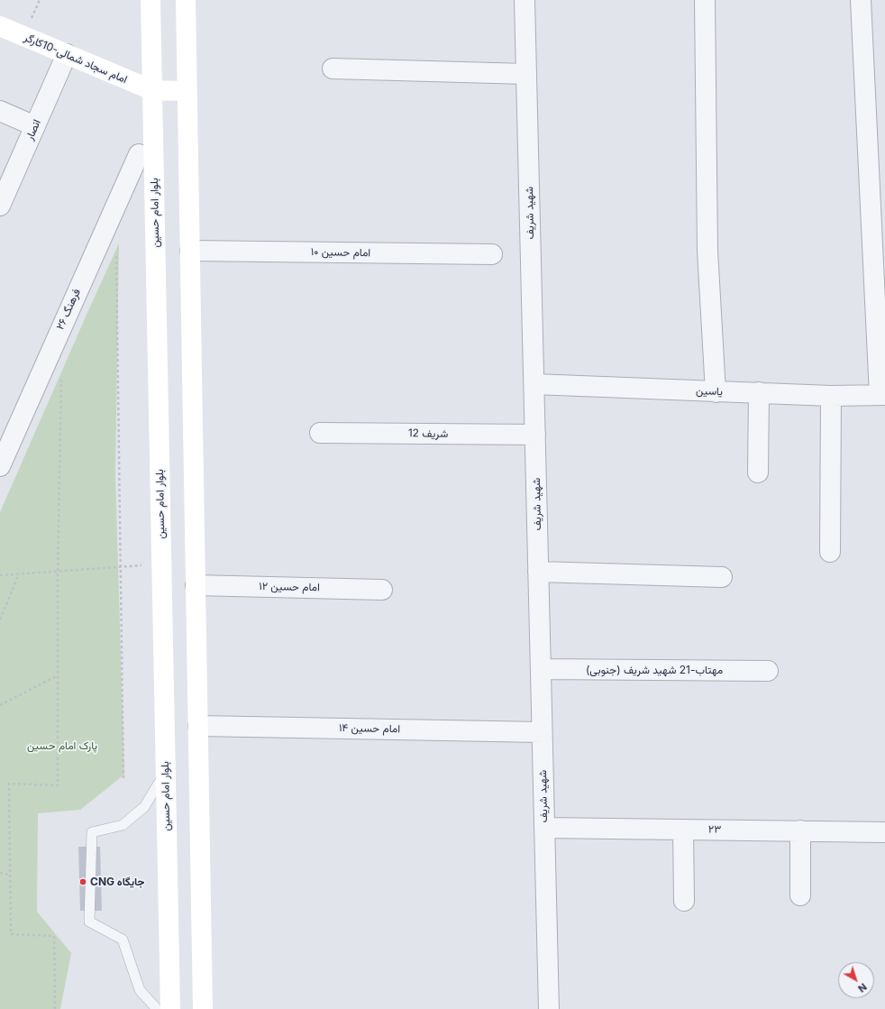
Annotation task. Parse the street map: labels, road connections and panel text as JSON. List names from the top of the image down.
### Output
{
  "streets": {
    "main road": ["امام سجاد شمالی-10کارگر", "بلوار امام حسین"],
    "street": [
      "انصار",
      "شهید شریف",
      "امام حسین ۱۰",
      "فرهنگ ۲۶",
      "یاسین",
      "شریف 12",
      "امام حسین ۱۲",
      "مهتاب-21 شهید شریف (جنوبی)",
      "امام حسین ۱۴",
      "۲۳"
    ]
  },
  "crossings": [
    ["امام سجاد شمالی-10کارگر", "انصار"],
    ["امام سجاد شمالی-10کارگر", "بلوار امام حسین"],
    ["شهید شریف", "یاسین"],
    ["شهید شریف", "شریف 12"],
    ["شهید شریف", "مهتاب-21 شهید شریف (جنوبی)"],
    ["شهید شریف", "امام حسین ۱۴"],
    ["شهید شریف", "۲۳"]
  ],
  "parks": ["پارک امام حسین"],
  "places": ["CNG جایگاه"],
  "north": "bottom right"
}
